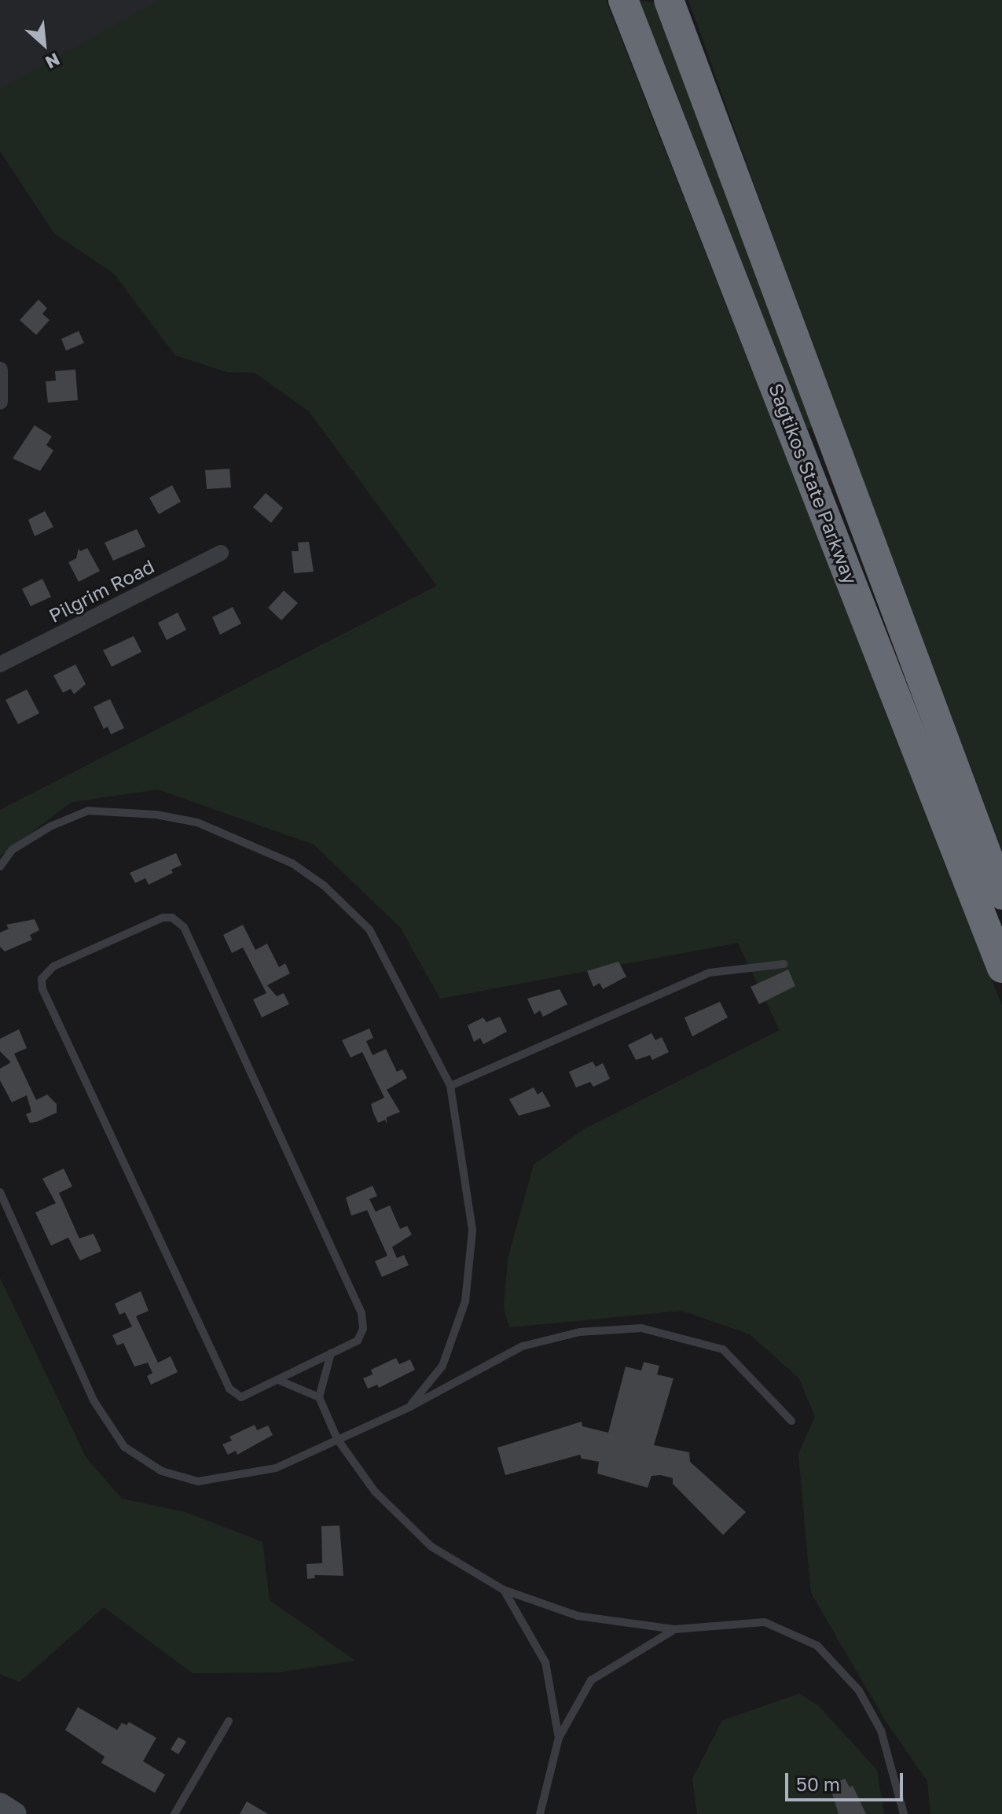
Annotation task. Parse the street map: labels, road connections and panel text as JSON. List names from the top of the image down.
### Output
{
  "streets": {
    "highway": ["Sagtikos State Parkway"],
    "street": ["Pilgrim Road"]
  },
  "scale_bar": "50 m",
  "north": "bottom right"
}
